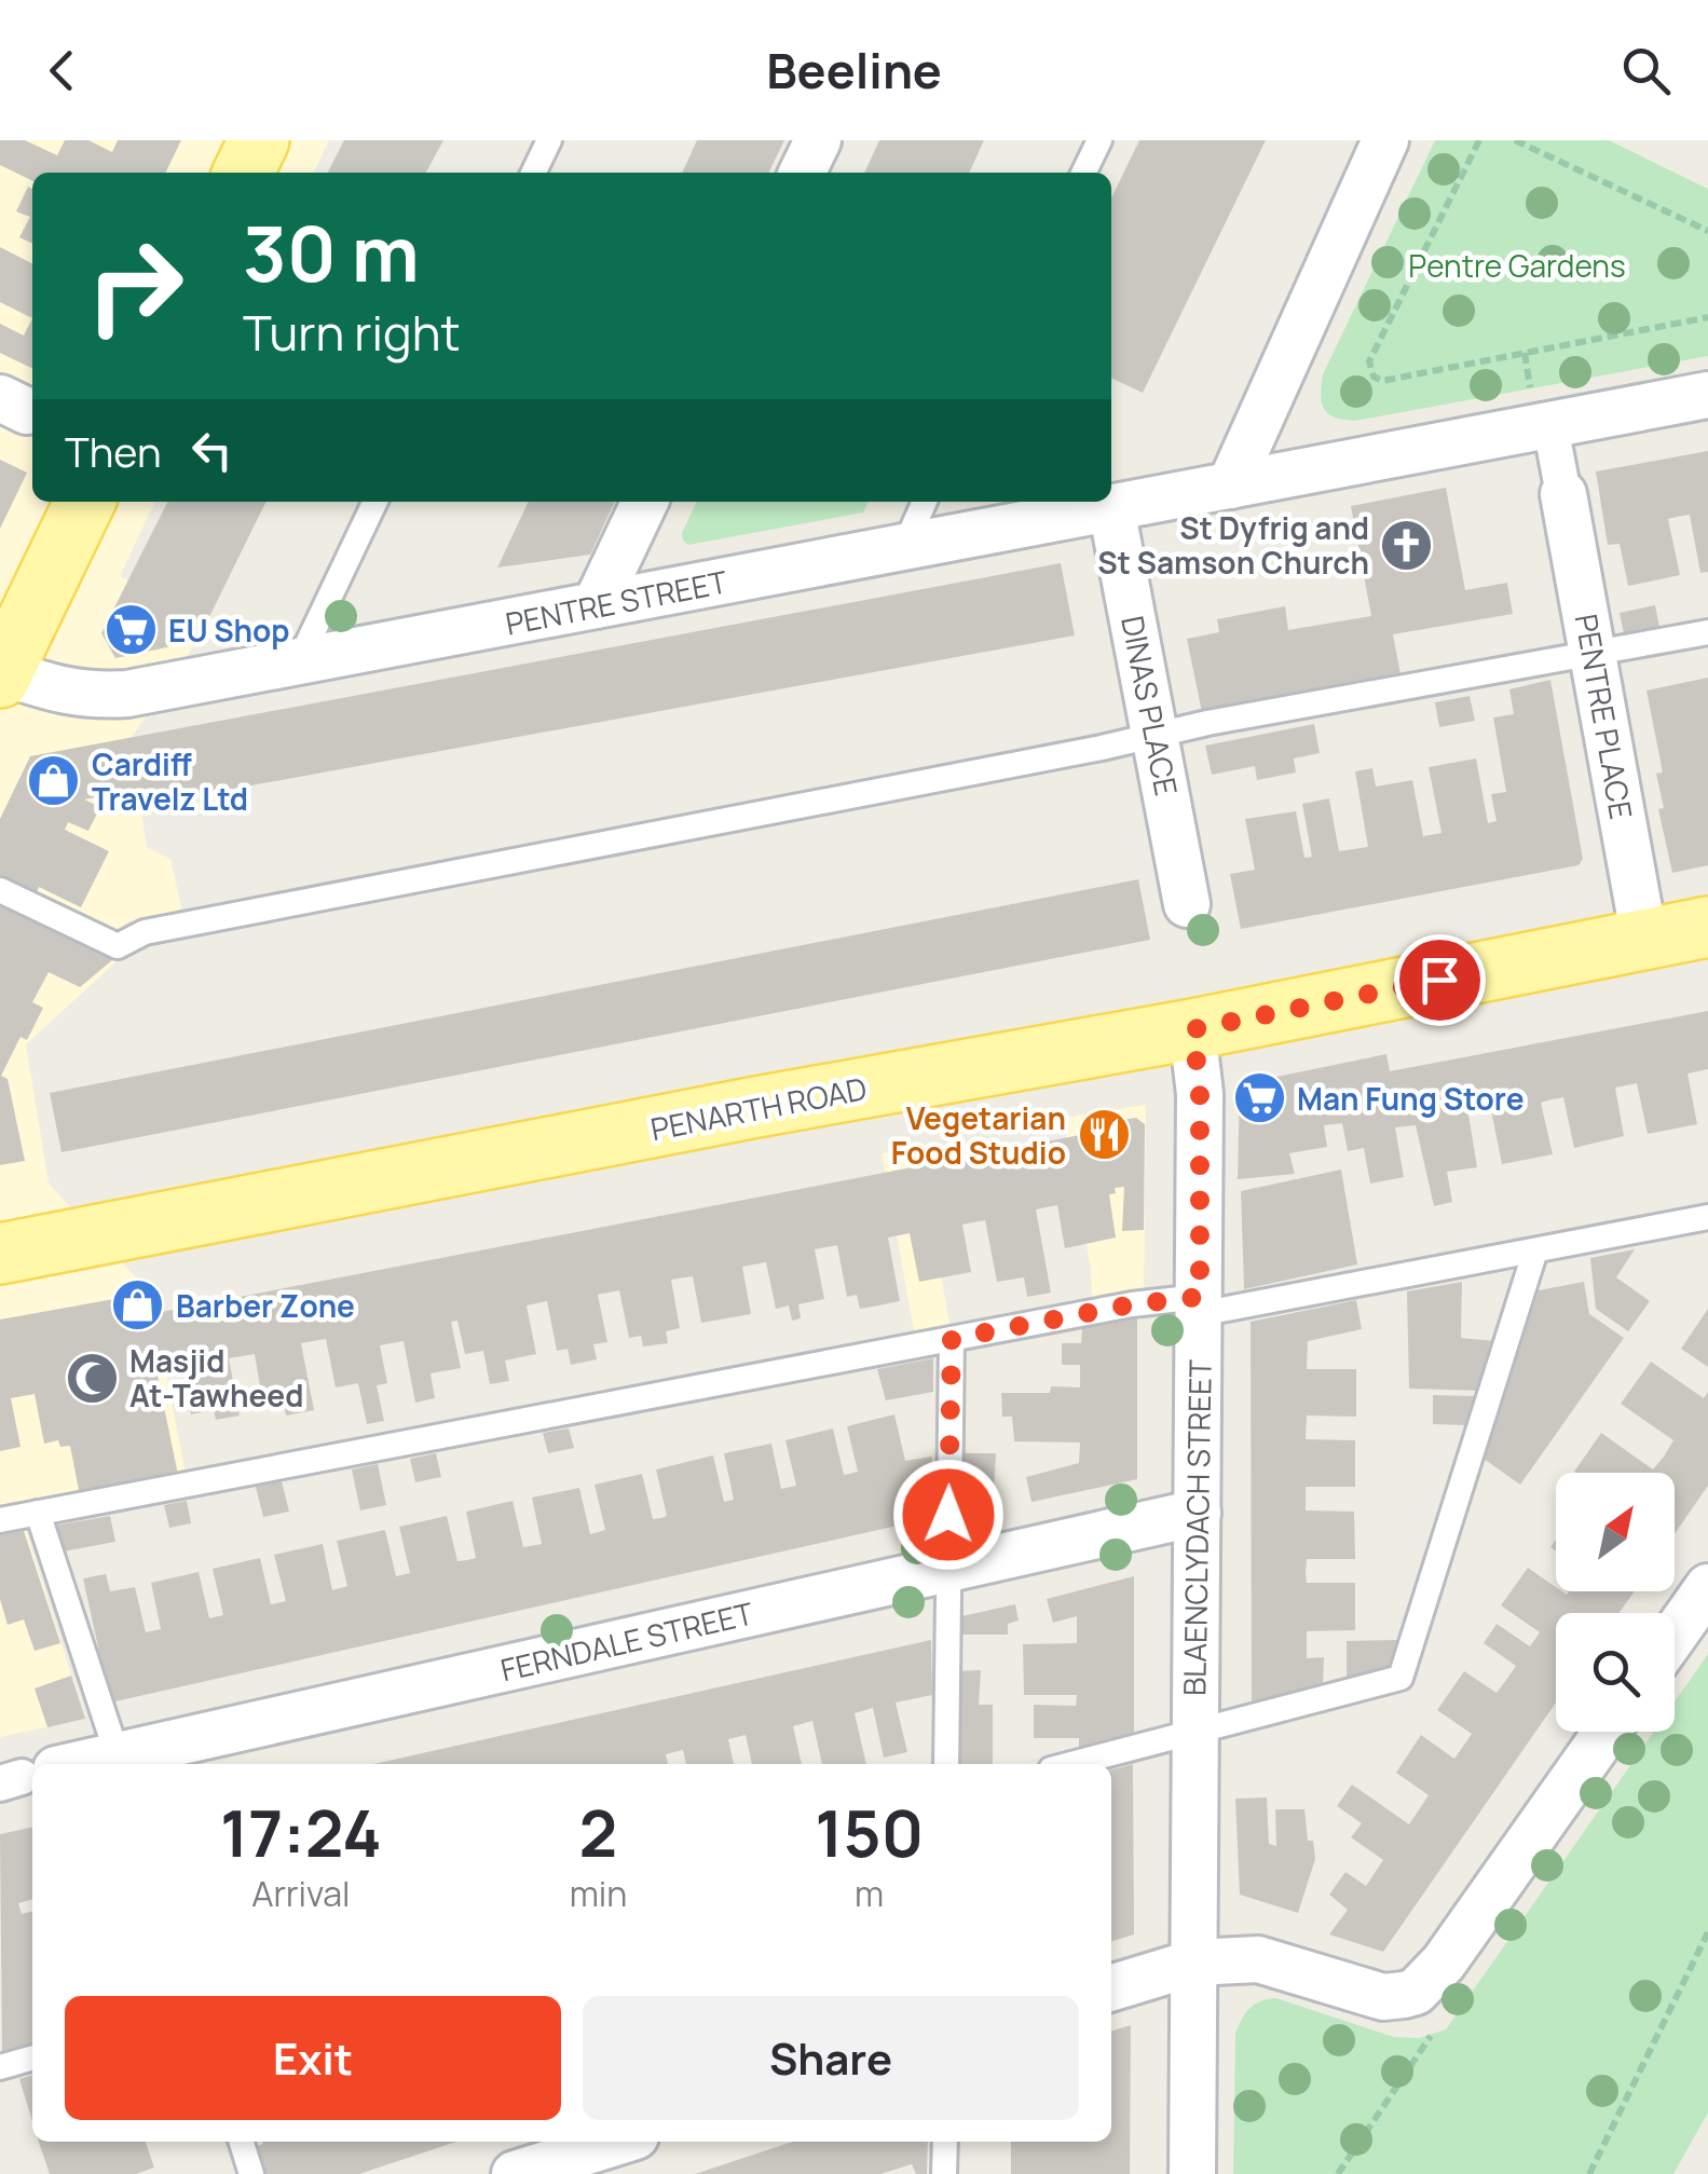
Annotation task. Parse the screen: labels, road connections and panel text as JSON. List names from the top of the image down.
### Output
{
  "streets": {
    "main road": ["PENARTH ROAD"],
    "street": [
      "PENTRE STREET",
      "DINAS PLACE",
      "PENTRE PLACE",
      "BLAENCLYDACH STREET",
      "FERNDALE STREET"
    ]
  },
  "crossings": [
    ["PENTRE STREET", "DINAS PLACE"],
    ["PENTRE PLACE", "PENARTH ROAD"],
    ["PENARTH ROAD", "BLAENCLYDACH STREET"],
    ["BLAENCLYDACH STREET", "FERNDALE STREET"]
  ],
  "parks": ["Pentre Gardens"],
  "places": {
    "church": ["St Dyfrig and St Samson Church"],
    "supermarket": ["EU Shop", "Man Fung Store"],
    "shop": ["Cardiff Travelz Ltd", "Barber Zone"],
    "restaurant": ["Vegetarian Food Studio"],
    "mosque": ["Masjid At-Tawheed"]
  },
  "north": "top right",
  "page": {
    "header": "Beeline",
    "turn": ["30 m", "Turn right"],
    "then": "Then",
    "eta": [
      "17:24",
      "Arrival",
      "2",
      "min",
      "150",
      "m"
    ],
    "buttons": ["Exit", "Share"]
  }
}
